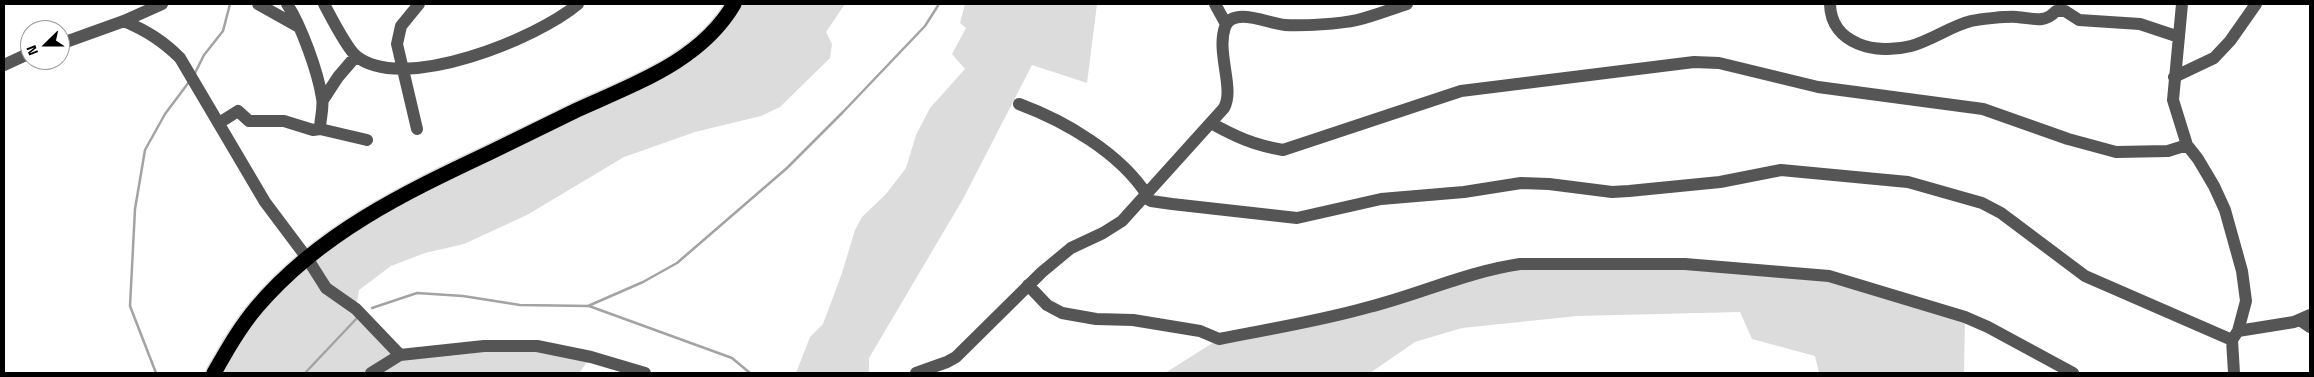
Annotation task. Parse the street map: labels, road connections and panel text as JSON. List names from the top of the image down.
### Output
{
  "north": "left"
}
